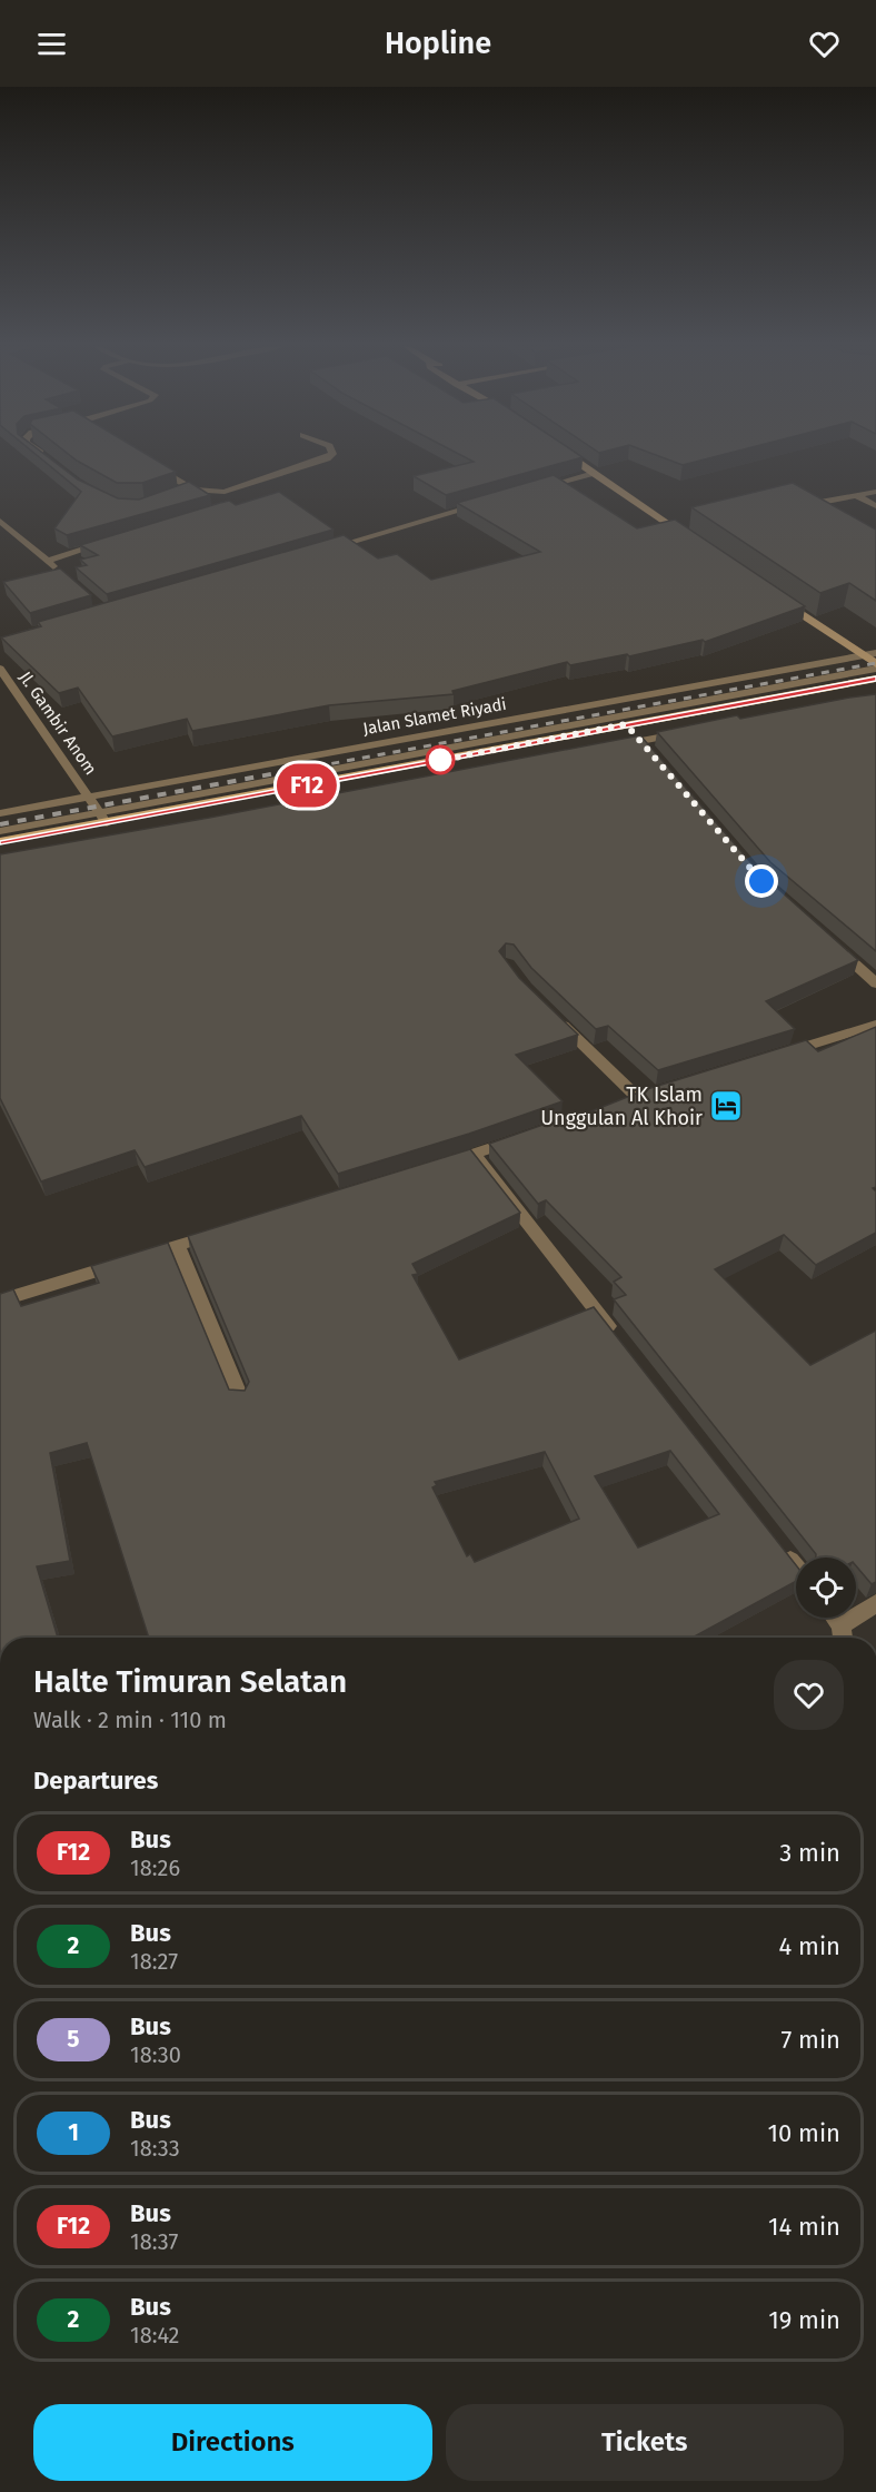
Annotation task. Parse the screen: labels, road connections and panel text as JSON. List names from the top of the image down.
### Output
{
  "streets": {
    "street": ["Jalan Slamet Riyadi", "Jl. Gambir Anom"]
  },
  "crossings": [
    ["Jalan Slamet Riyadi", "Jl. Gambir Anom"]
  ],
  "places": {
    "hotel": ["TK Islam Unggulan Al Khoir"]
  },
  "lines": ["bus line F12"],
  "page": {
    "header": "Hopline",
    "on_map": "F12",
    "heading": [
      ["Halte Timuran Selatan", "Walk · 2 min · 110 m"],
      "Departures"
    ],
    "list": [
      {
        "mark": "F12",
        "name": "Bus",
        "note": "18:26",
        "value": "3 min"
      },
      {
        "mark": "2",
        "name": "Bus",
        "note": "18:27",
        "value": "4 min"
      },
      {
        "mark": "5",
        "name": "Bus",
        "note": "18:30",
        "value": "7 min"
      },
      {
        "mark": "1",
        "name": "Bus",
        "note": "18:33",
        "value": "10 min"
      },
      {
        "mark": "F12",
        "name": "Bus",
        "note": "18:37",
        "value": "14 min"
      },
      {
        "mark": "2",
        "name": "Bus",
        "note": "18:42",
        "value": "19 min"
      }
    ],
    "buttons": ["Directions", "Tickets"]
  }
}
